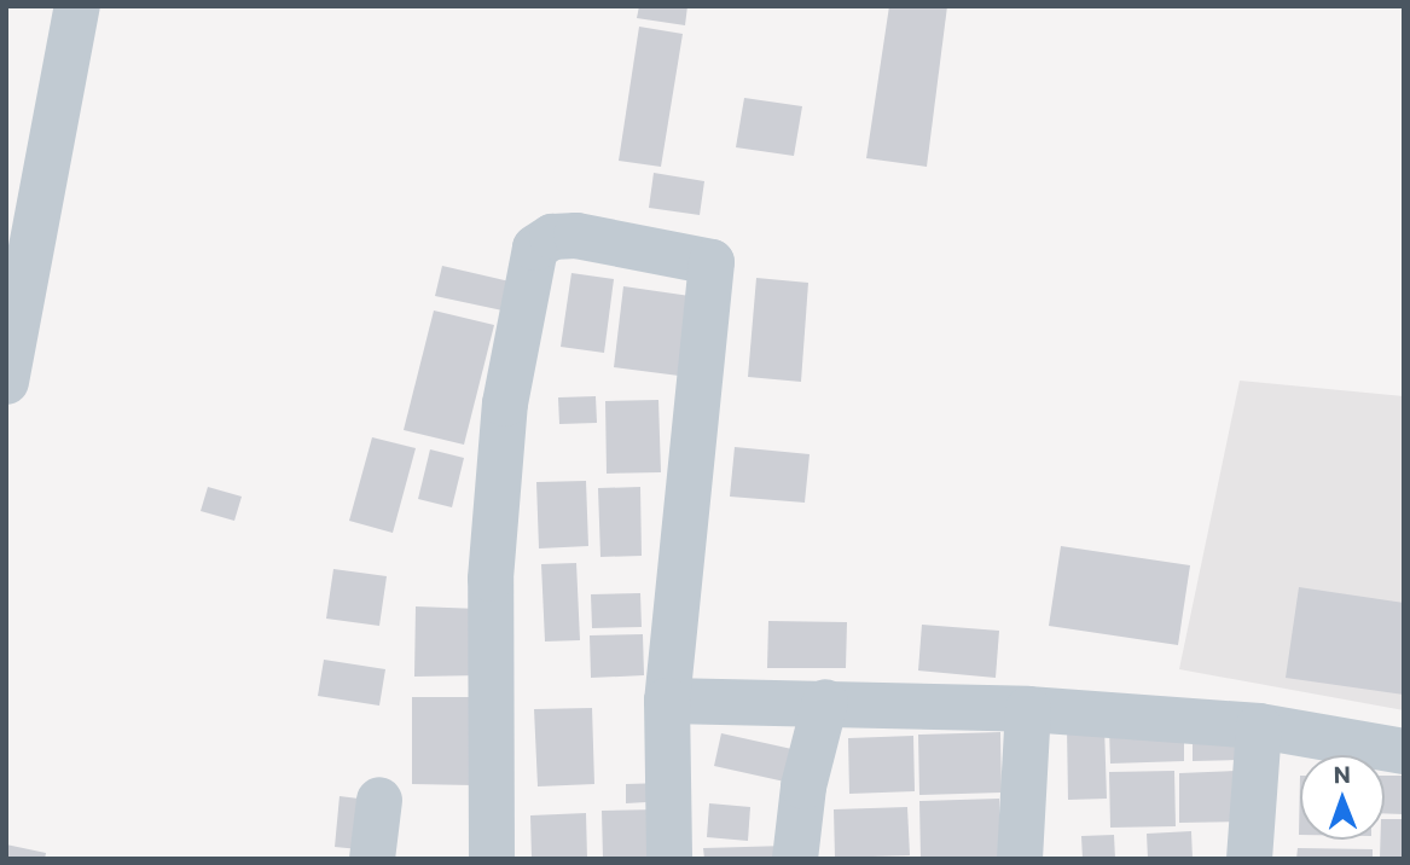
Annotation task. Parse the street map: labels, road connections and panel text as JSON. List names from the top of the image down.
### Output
{
  "north": "top"
}
